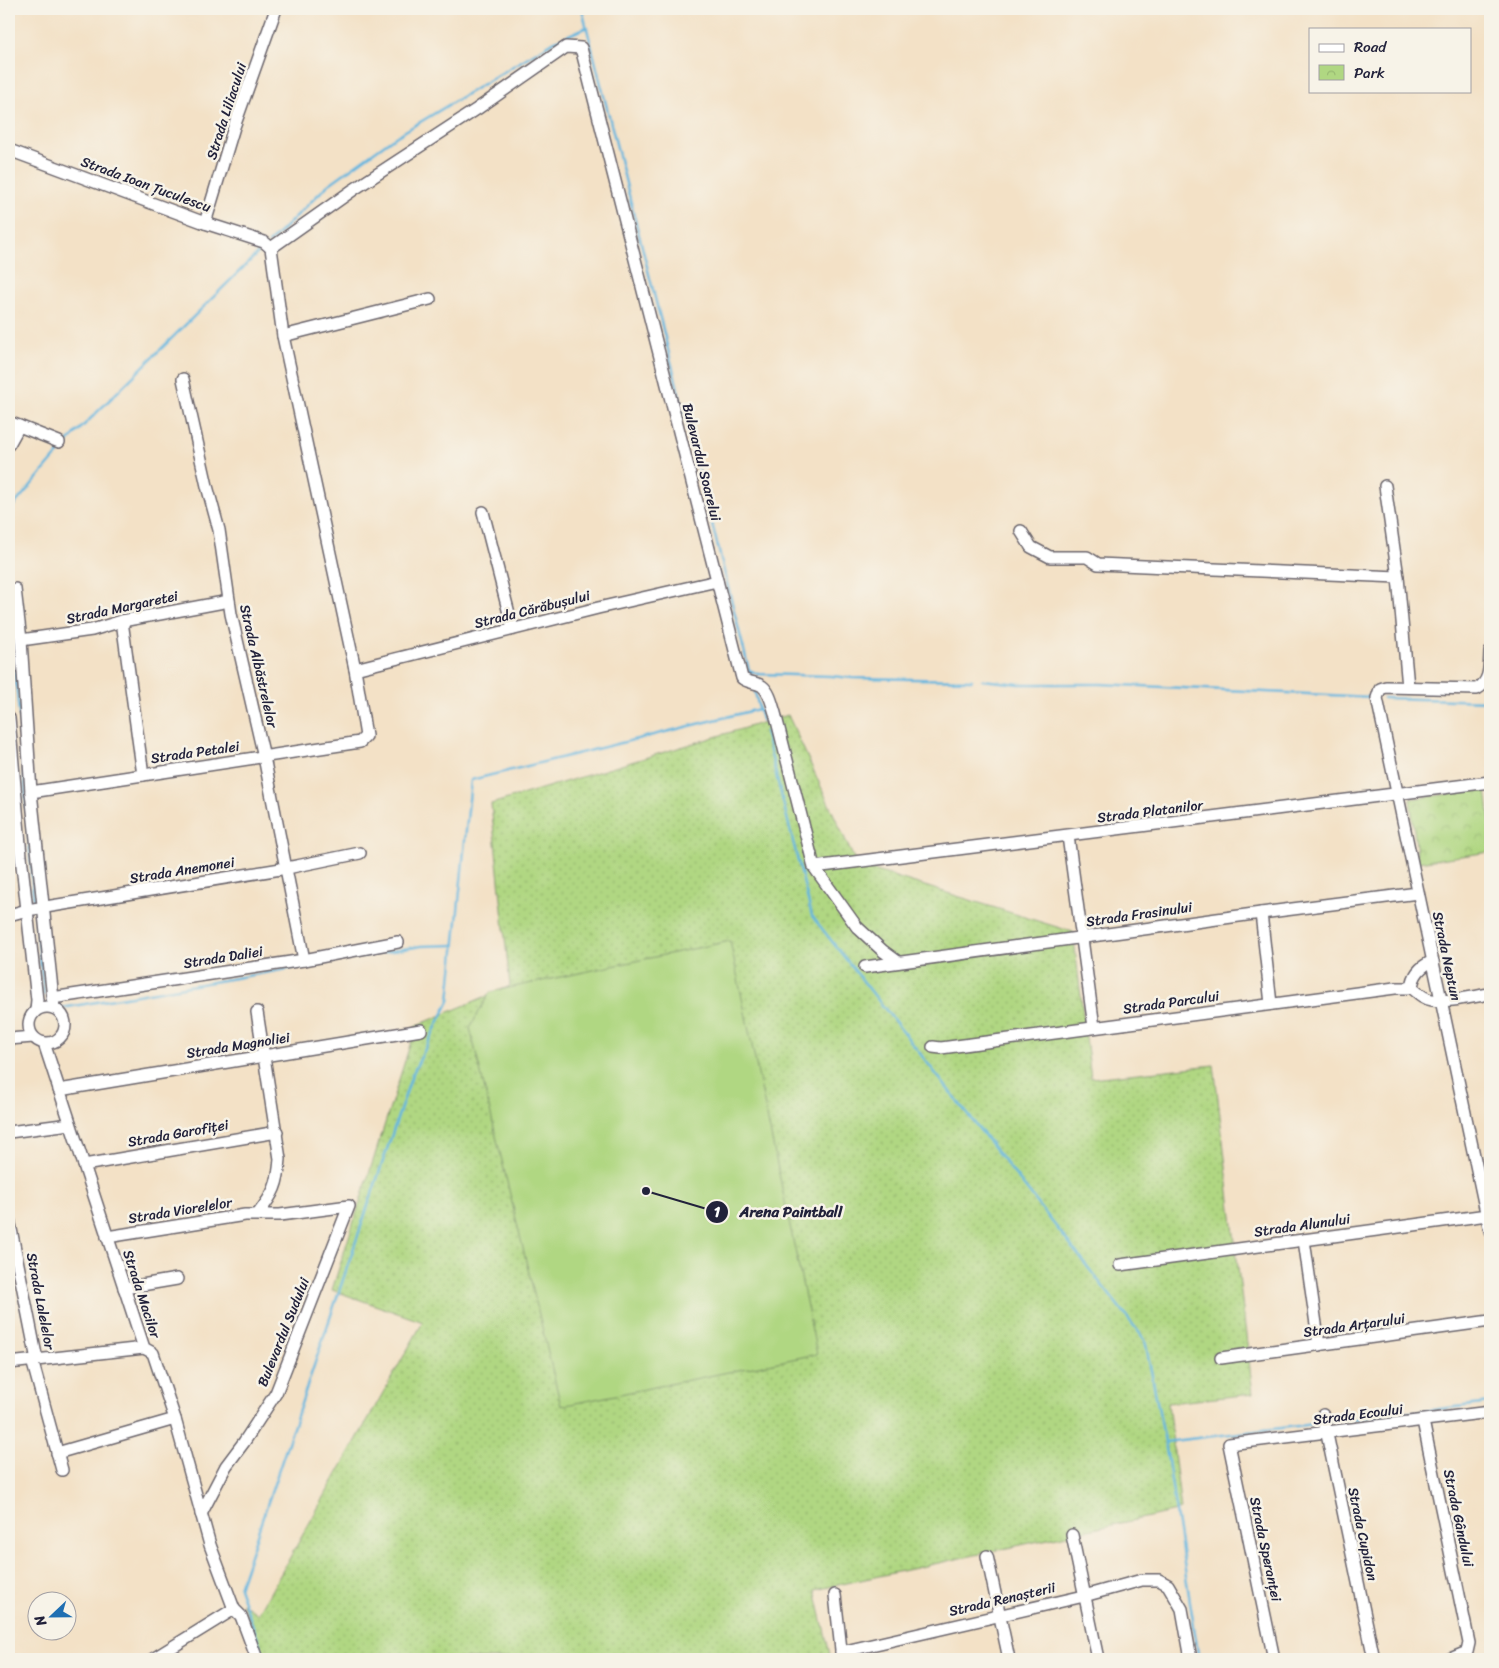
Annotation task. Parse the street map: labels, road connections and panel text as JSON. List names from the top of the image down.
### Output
{
  "streets": {
    "street": [
      "Strada Liliacului",
      "Strada Ioan Țuculescu",
      "Bulevardul Soarelui",
      "Strada Margaretei",
      "Strada Cărăbușului",
      "Strada Albăstrelelor",
      "Strada Petalei",
      "Strada Platanilor",
      "Strada Anemonei",
      "Strada Frasinului",
      "Strada Neptun",
      "Strada Daliei",
      "Strada Parcului",
      "Strada Magnoliei",
      "Strada Garofiței",
      "Strada Viorelelor",
      "Strada Alunului",
      "Strada Macilor",
      "Strada Lalelelor",
      "Strada Arțarului",
      "Bulevardul Sudului",
      "Strada Ecoului",
      "Strada Gândului",
      "Strada Cupidon",
      "Strada Speranței",
      "Strada Renașterii"
    ]
  },
  "crossings": [
    ["Strada Liliacului", "Strada Ioan Țuculescu"],
    ["Strada Ioan Țuculescu", "Bulevardul Soarelui"],
    ["Bulevardul Soarelui", "Strada Cărăbușului"],
    ["Bulevardul Soarelui", "Strada Platanilor"],
    ["Strada Margaretei", "Strada Albăstrelelor"],
    ["Strada Cărăbușului", "Strada Petalei"],
    ["Strada Albăstrelelor", "Strada Petalei"],
    ["Strada Albăstrelelor", "Strada Anemonei"],
    ["Strada Albăstrelelor", "Strada Daliei"],
    ["Strada Platanilor", "Strada Neptun"],
    ["Strada Frasinului", "Strada Neptun"],
    ["Strada Neptun", "Strada Alunului"],
    ["Strada Daliei", "Strada Macilor"],
    ["Strada Magnoliei", "Strada Macilor"],
    ["Strada Garofiței", "Strada Macilor"],
    ["Strada Viorelelor", "Strada Macilor"],
    ["Strada Viorelelor", "Bulevardul Sudului"],
    ["Strada Macilor", "Bulevardul Sudului"],
    ["Strada Ecoului", "Strada Gândului"],
    ["Strada Ecoului", "Strada Cupidon"],
    ["Strada Ecoului", "Strada Speranței"]
  ],
  "places": ["Arena Paintball"],
  "legend": ["Road", "Park"],
  "north": "left"
}
